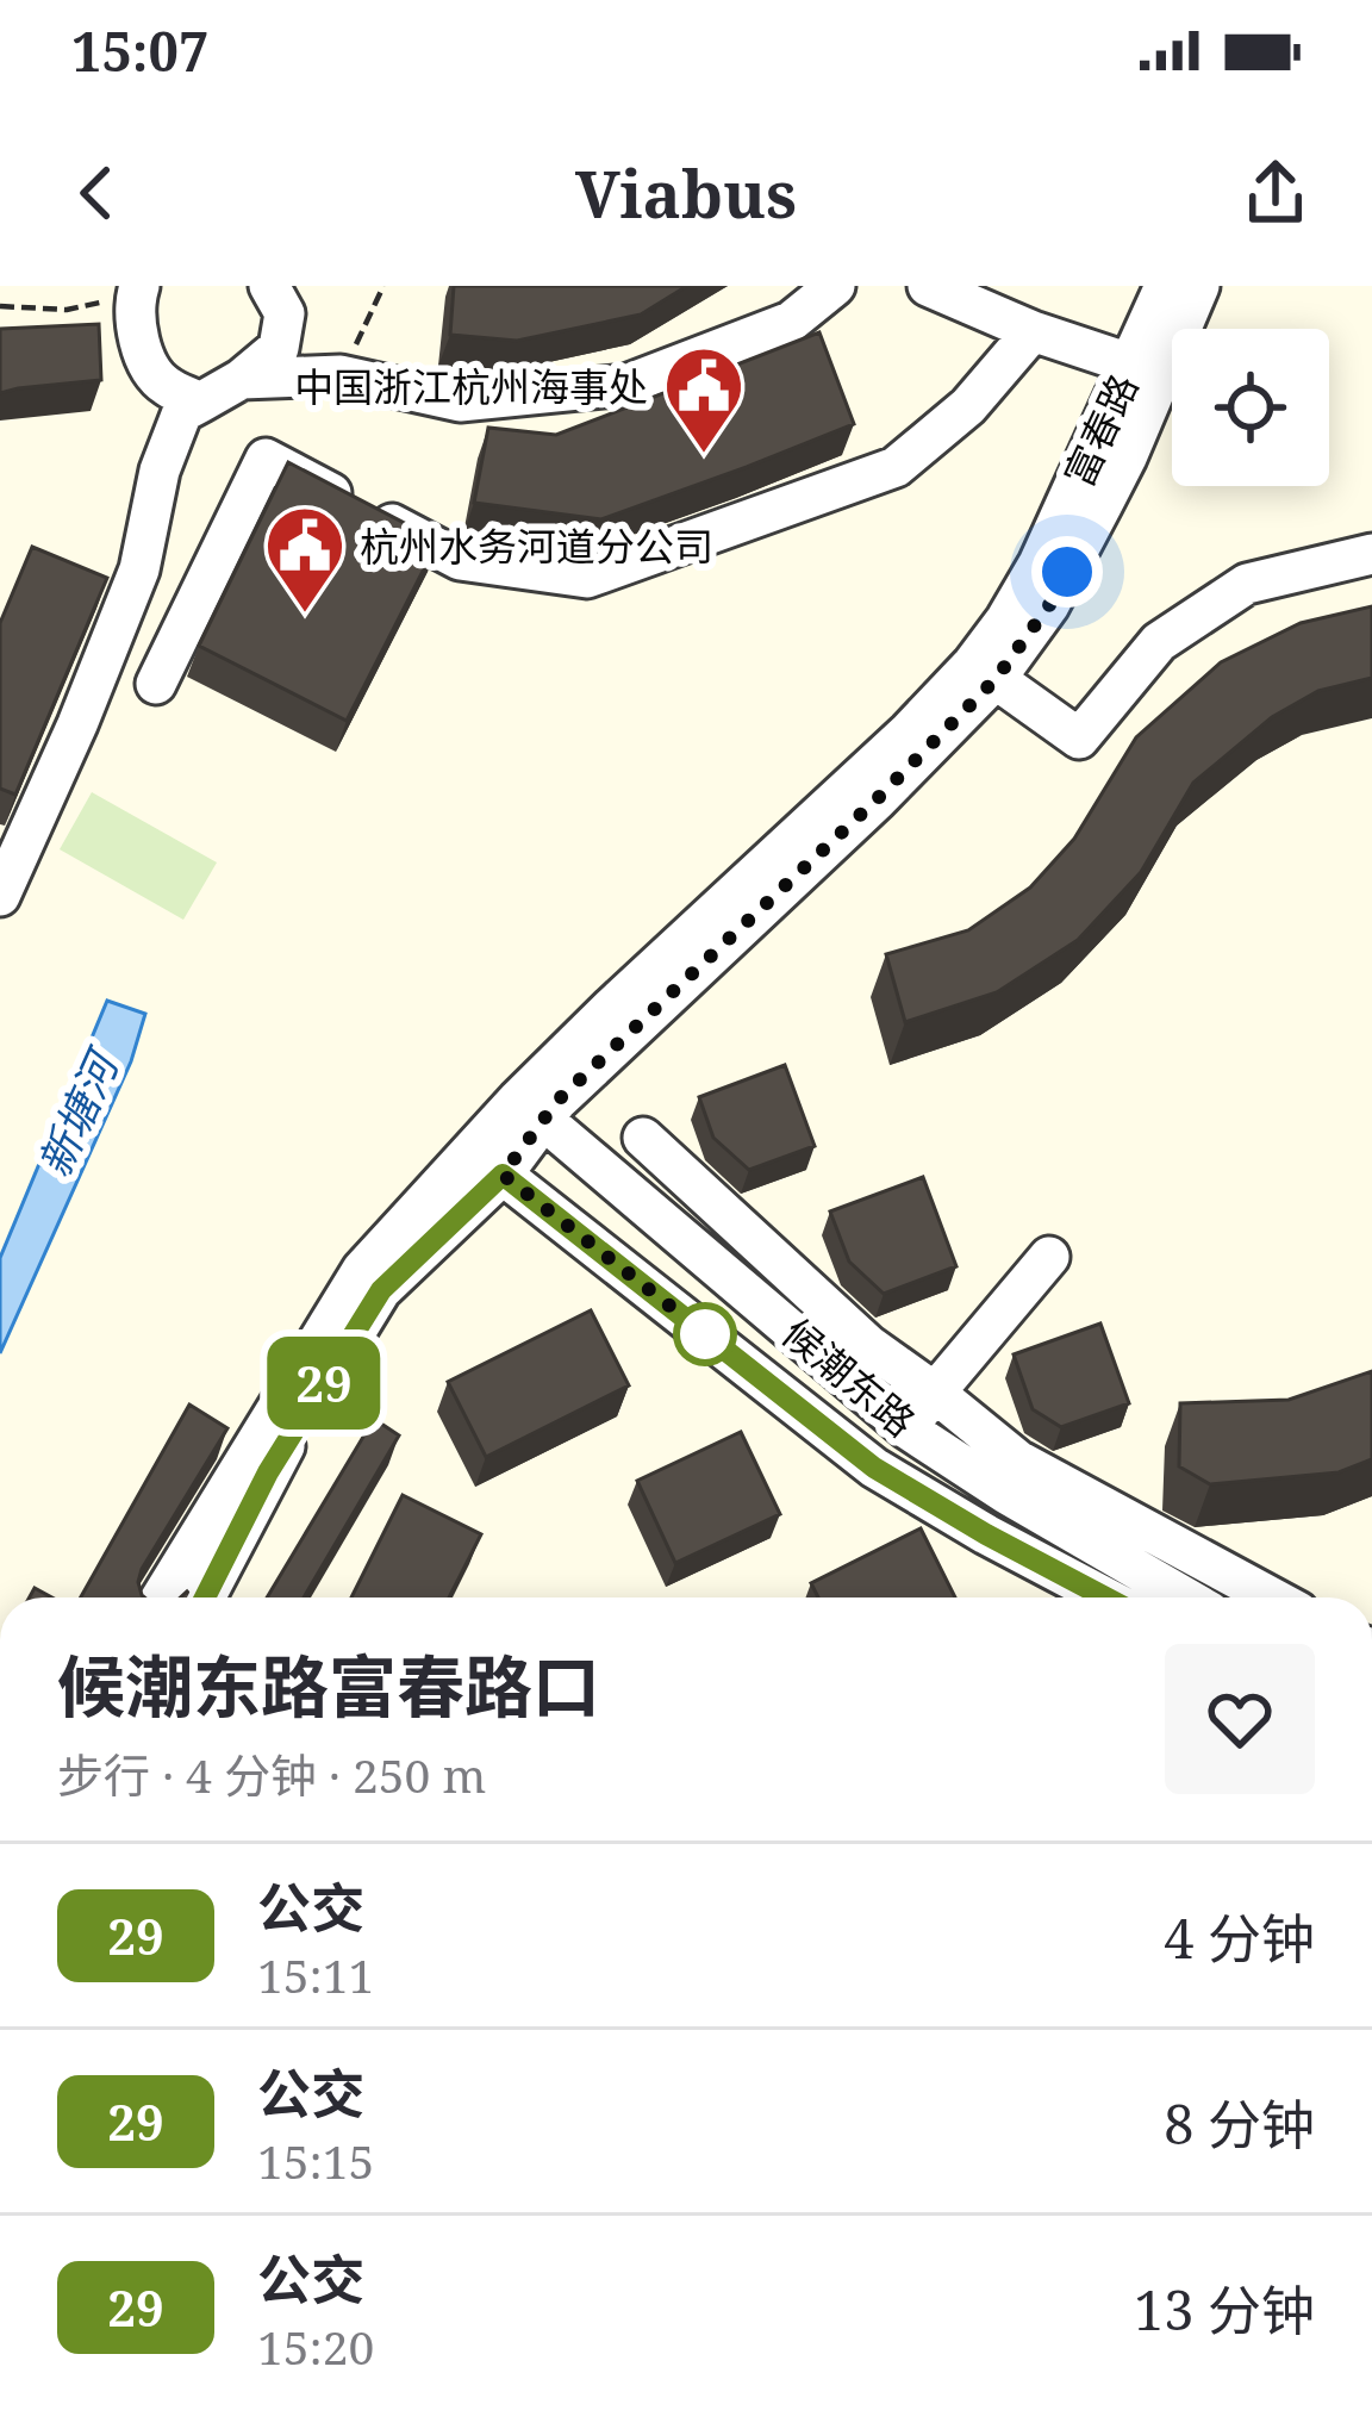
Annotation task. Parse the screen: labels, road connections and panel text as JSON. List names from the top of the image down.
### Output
{
  "streets": {
    "street": ["富春路", "候潮东路"]
  },
  "crossings": [
    ["富春路", "候潮东路"]
  ],
  "water": ["新塘河"],
  "places": {
    "public building": ["中国浙江杭州海事处", "杭州水务河道分公司"]
  },
  "lines": ["bus line 29"],
  "page": {
    "status": "15:07",
    "header": "Viabus",
    "on_map": "29",
    "heading": ["候潮东路富春路口", "步行 · 4 分钟 · 250 m"],
    "list": [
      {
        "mark": "29",
        "name": "公交",
        "note": "15:11",
        "value": "4 分钟"
      },
      {
        "mark": "29",
        "name": "公交",
        "note": "15:15",
        "value": "8 分钟"
      },
      {
        "mark": "29",
        "name": "公交",
        "note": "15:20",
        "value": "13 分钟"
      }
    ]
  }
}
